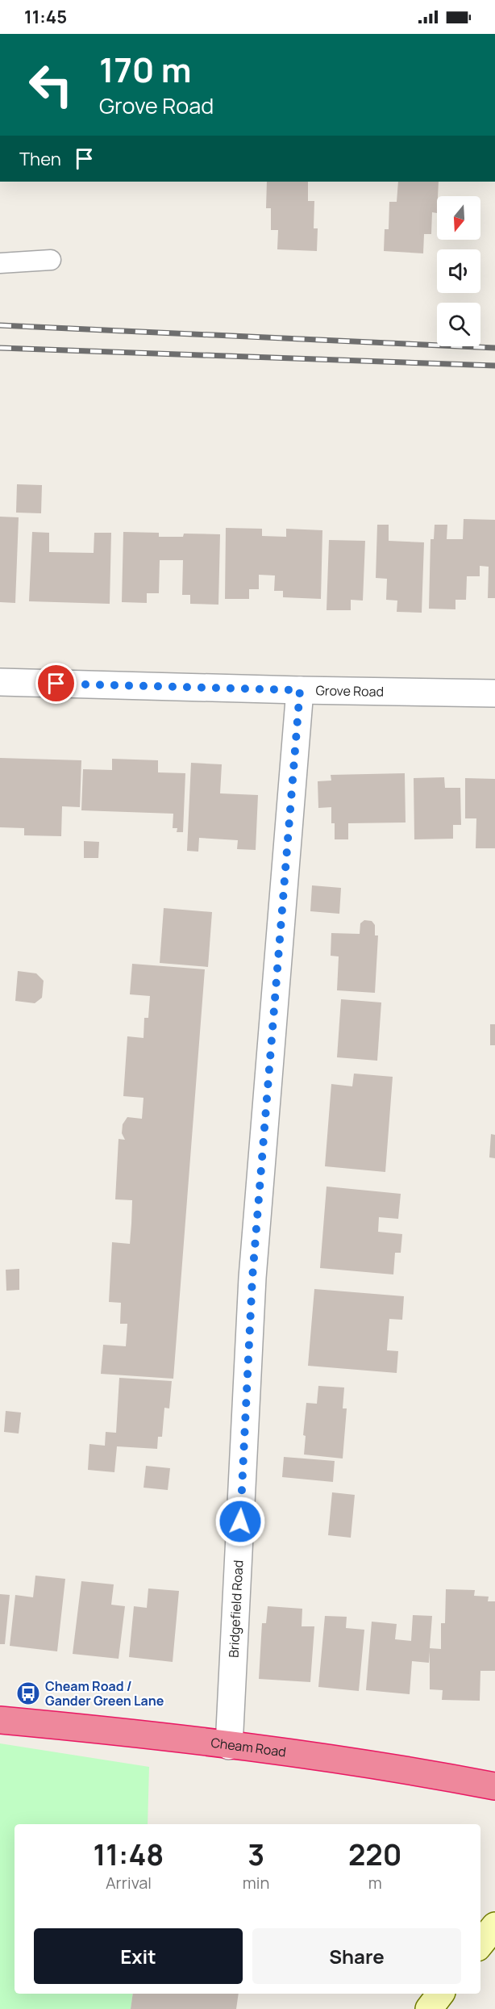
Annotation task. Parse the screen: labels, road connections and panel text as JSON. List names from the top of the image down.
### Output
{
  "streets": {
    "highway": ["Cheam Road"],
    "street": ["Grove Road", "Bridgefield Road"]
  },
  "crossings": [
    ["Grove Road", "Bridgefield Road"],
    ["Bridgefield Road", "Cheam Road"]
  ],
  "places": {
    "bus stop": ["Cheam Road / Gander Green Lane"]
  },
  "north": "bottom",
  "page": {
    "status": "11:45",
    "turn": ["170 m", "Grove Road"],
    "then": "Then",
    "eta": [
      "11:48",
      "Arrival",
      "3",
      "min",
      "220",
      "m"
    ],
    "buttons": ["Exit", "Share"]
  }
}
